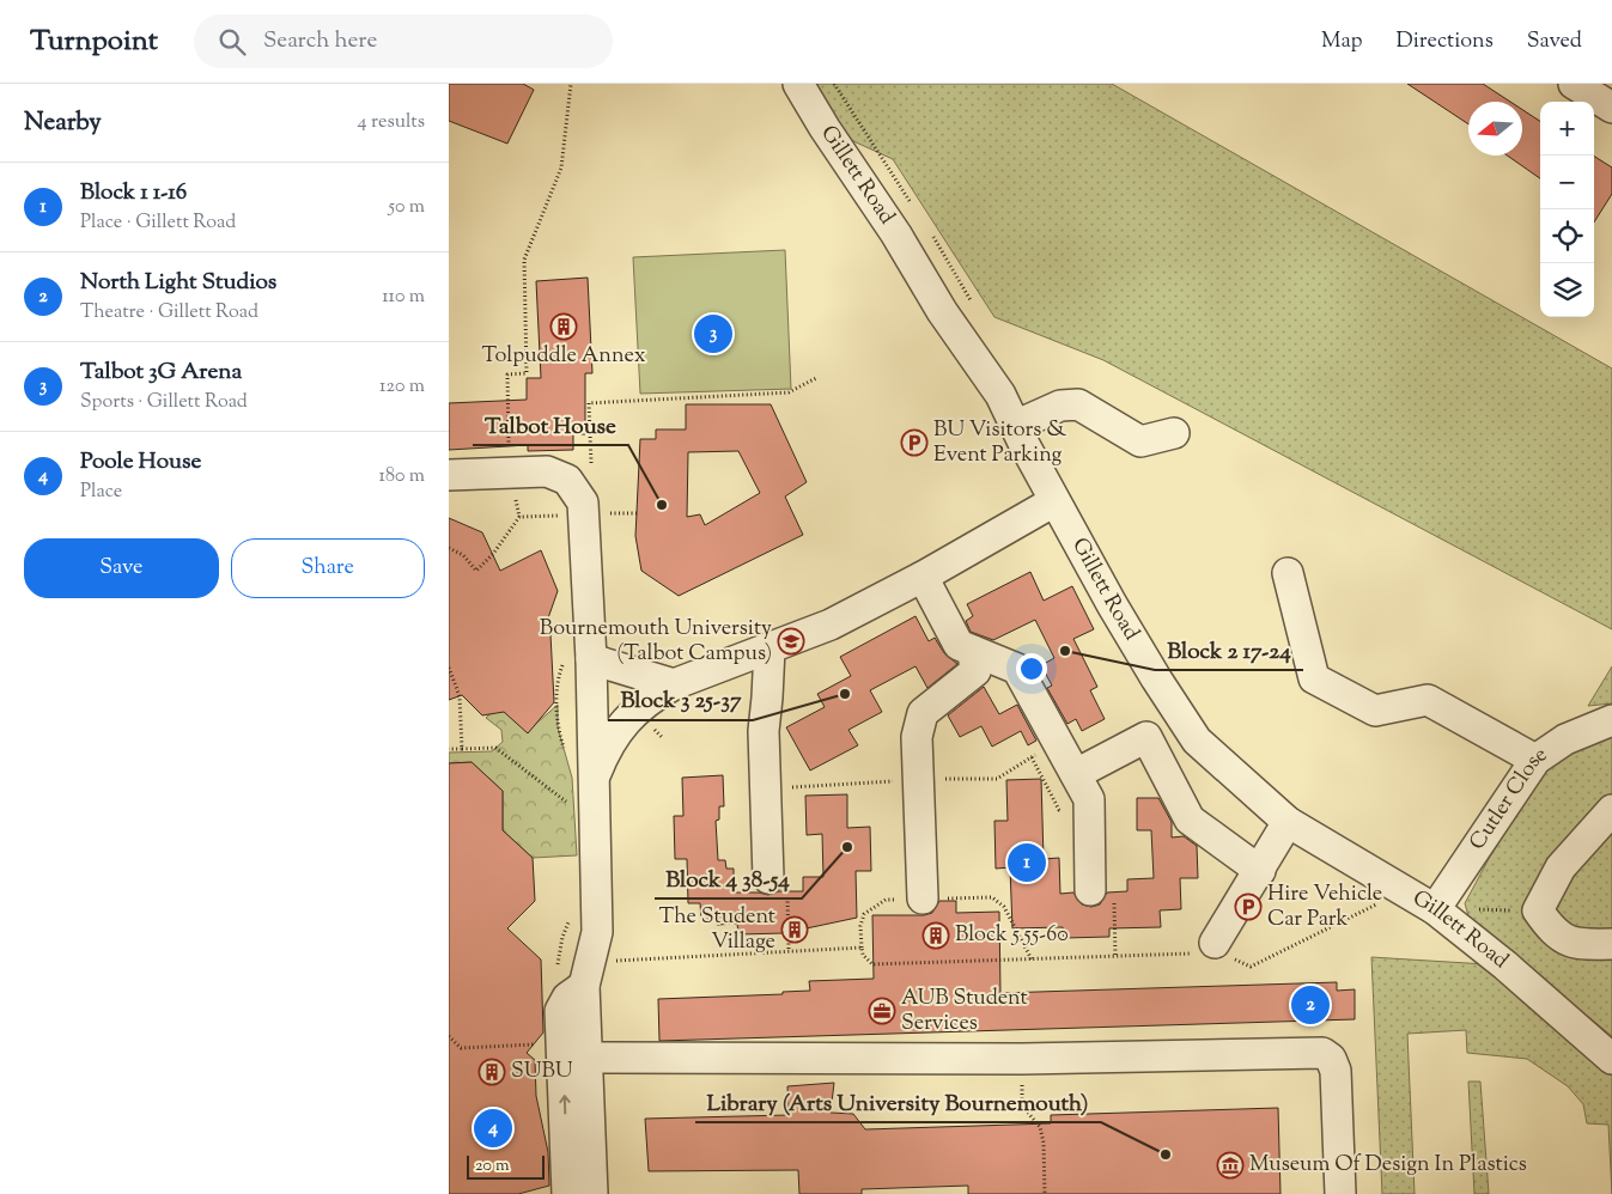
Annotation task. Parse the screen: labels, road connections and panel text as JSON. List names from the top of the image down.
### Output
{
  "streets": {
    "street": ["Gillett Road", "Cutler Close"]
  },
  "crossings": [
    ["Gillett Road", "Cutler Close"]
  ],
  "places": {
    "building": [
      "Tolpuddle Annex",
      "The Student Village",
      "Block 5 55-60",
      "SUBU"
    ],
    "parking": ["BU Visitors & Event Parking", "Hire Vehicle Car Park"],
    "other": [
      "Talbot House",
      "Block 2 17-24",
      "Block 3 25-37",
      "Block 4 38-54",
      "Library (Arts University Bournemouth)"
    ],
    "school or university": ["Bournemouth University (Talbot Campus)"],
    "office": ["AUB Student Services"],
    "museum": ["Museum Of Design In Plastics"]
  },
  "scale_bar": "20 m",
  "north": "left",
  "page": {
    "header": "Turnpoint",
    "search": "Search here",
    "nav": ["Map", "Directions", "Saved"],
    "heading": ["Nearby", "4 results"],
    "map_buttons": ["+", "−"],
    "list": [
      {
        "mark": "1",
        "name": "Block 1 1-16",
        "note": "Place · Gillett Road",
        "value": "50 m"
      },
      {
        "mark": "2",
        "name": "North Light Studios",
        "note": "Theatre · Gillett Road",
        "value": "110 m"
      },
      {
        "mark": "3",
        "name": "Talbot 3G Arena",
        "note": "Sports · Gillett Road",
        "value": "120 m"
      },
      {
        "mark": "4",
        "name": "Poole House",
        "note": "Place",
        "value": "180 m"
      }
    ],
    "pins": [
      "3",
      "1",
      "2",
      "4"
    ],
    "buttons": ["Save", "Share"],
    "scale": "20 m"
  }
}
